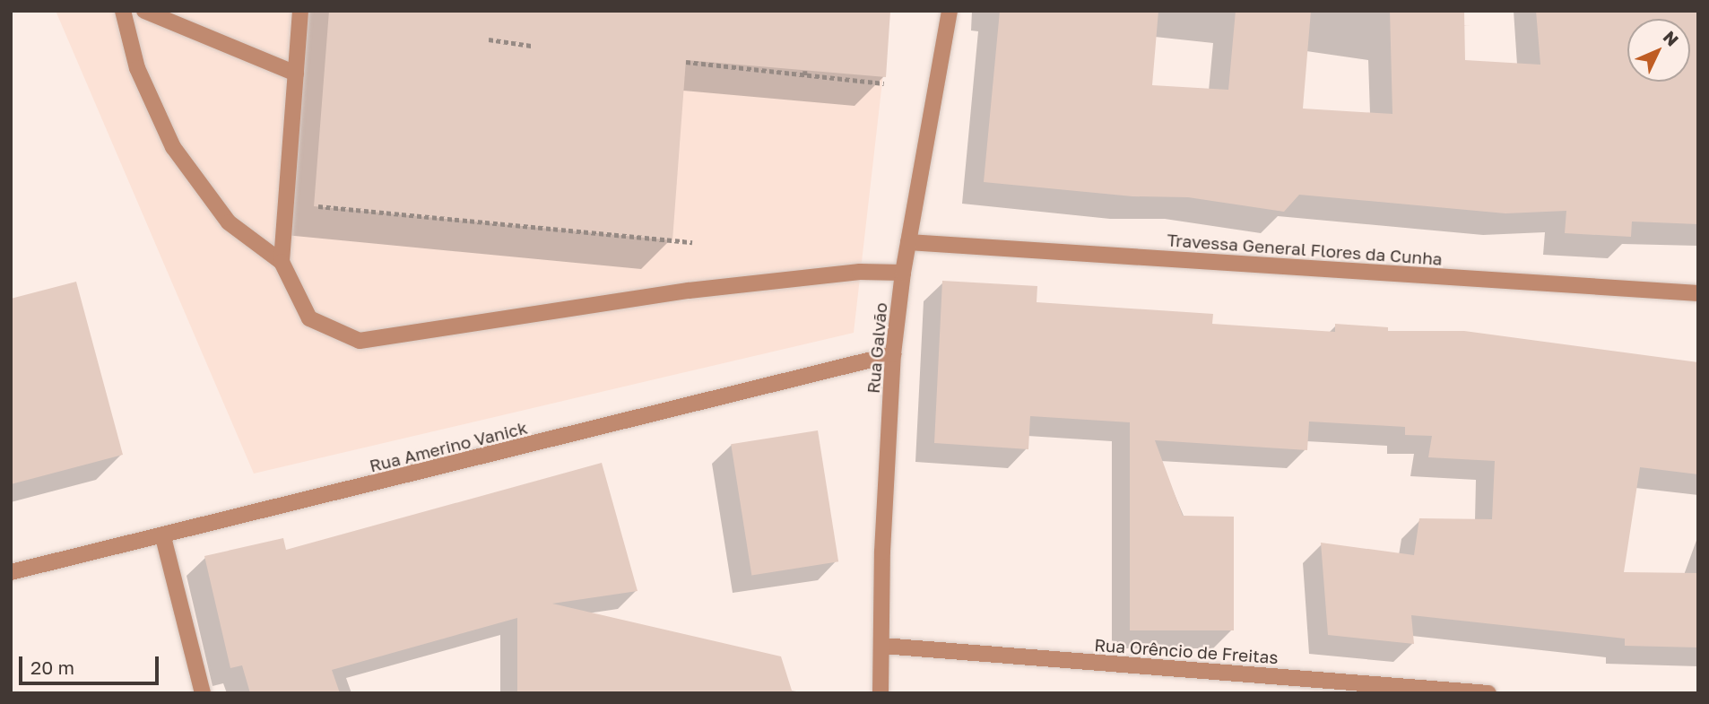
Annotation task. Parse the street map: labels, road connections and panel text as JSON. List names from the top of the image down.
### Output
{
  "streets": {
    "street": [
      "Travessa General Flores da Cunha",
      "Rua Galvão",
      "Rua Amerino Vanick",
      "Rua Orêncio de Freitas"
    ]
  },
  "crossings": [
    ["Travessa General Flores da Cunha", "Rua Galvão"],
    ["Rua Galvão", "Rua Amerino Vanick"],
    ["Rua Galvão", "Rua Orêncio de Freitas"]
  ],
  "scale_bar": "20 m",
  "north": "top right"
}
